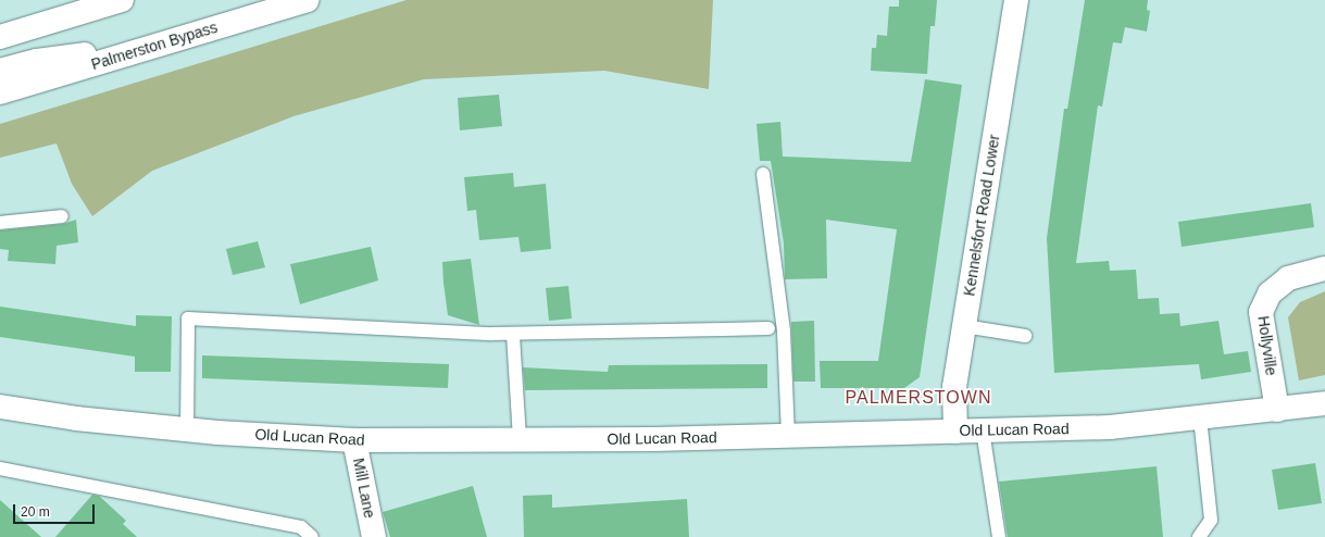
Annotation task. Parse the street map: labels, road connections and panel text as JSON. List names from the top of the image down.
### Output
{
  "streets": {
    "street": [
      "Palmerston Bypass",
      "Kennelsfort Road Lower",
      "Hollyville",
      "Old Lucan Road",
      "Mill Lane"
    ]
  },
  "crossings": [
    ["Kennelsfort Road Lower", "Old Lucan Road"],
    ["Hollyville", "Old Lucan Road"],
    ["Old Lucan Road", "Mill Lane"]
  ],
  "districts": ["PALMERSTOWN"],
  "scale_bar": "20 m"
}
